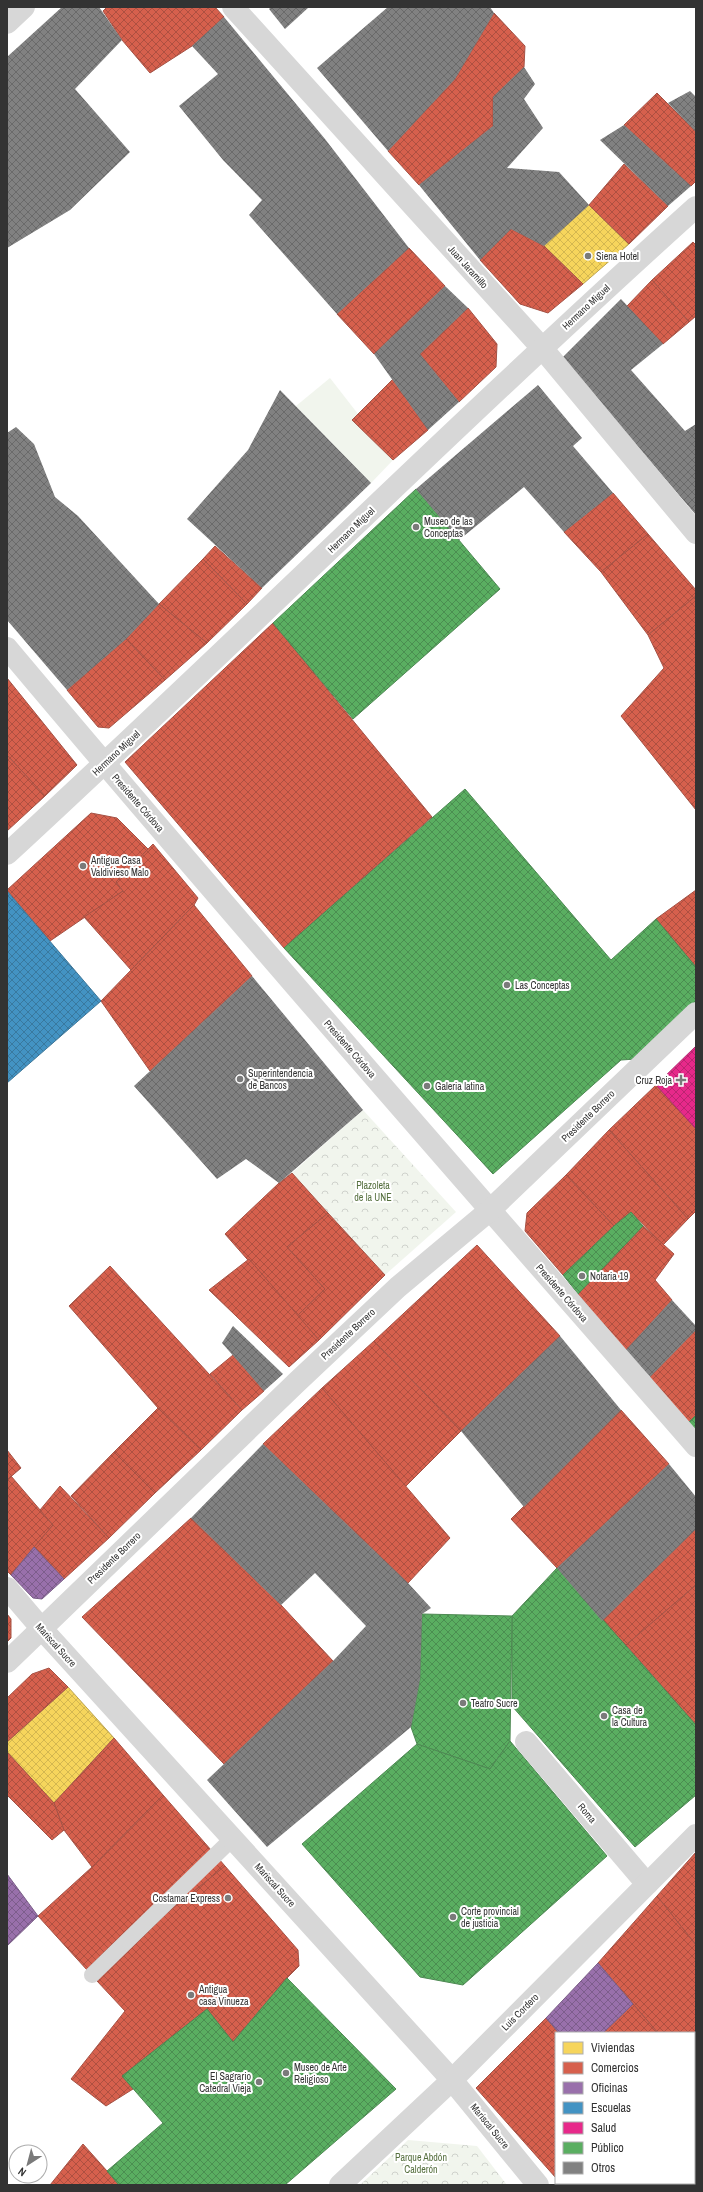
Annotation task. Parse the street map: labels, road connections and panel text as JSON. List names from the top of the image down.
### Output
{
  "streets": {
    "street": [
      "Juan Jaramillo",
      "Hermano Miguel",
      "Presidente Córdova",
      "Presidente Borrero",
      "Mariscal Sucre",
      "Roma",
      "Luis Cordero"
    ]
  },
  "crossings": [
    ["Juan Jaramillo", "Hermano Miguel"],
    ["Hermano Miguel", "Presidente Córdova"],
    ["Presidente Córdova", "Presidente Borrero"],
    ["Presidente Borrero", "Mariscal Sucre"],
    ["Mariscal Sucre", "Luis Cordero"],
    ["Roma", "Luis Cordero"]
  ],
  "parks": ["Plazoleta de la UNE", "Parque Abdón Calderón"],
  "places": {
    "other": [
      "Siena Hotel",
      "Museo de las Conceptas",
      "Antigua Casa Valdivieso Malo",
      "Las Conceptas",
      "Superintendencia de Bancos",
      "Galeria latina",
      "Notaria 19",
      "Teatro Sucre",
      "Casa de la Cultura",
      "Costamar Express",
      "Corte provincial de justicia",
      "Antigua casa Vinueza",
      "Museo de Arte Religioso",
      "El Sagrario Catedral Vieja"
    ],
    "health": ["Cruz Roja"]
  },
  "legend": [
    "Viviendas",
    "Comercios",
    "Oficinas",
    "Escuelas",
    "Salud",
    "Público",
    "Otros"
  ],
  "north": "bottom left"
}
